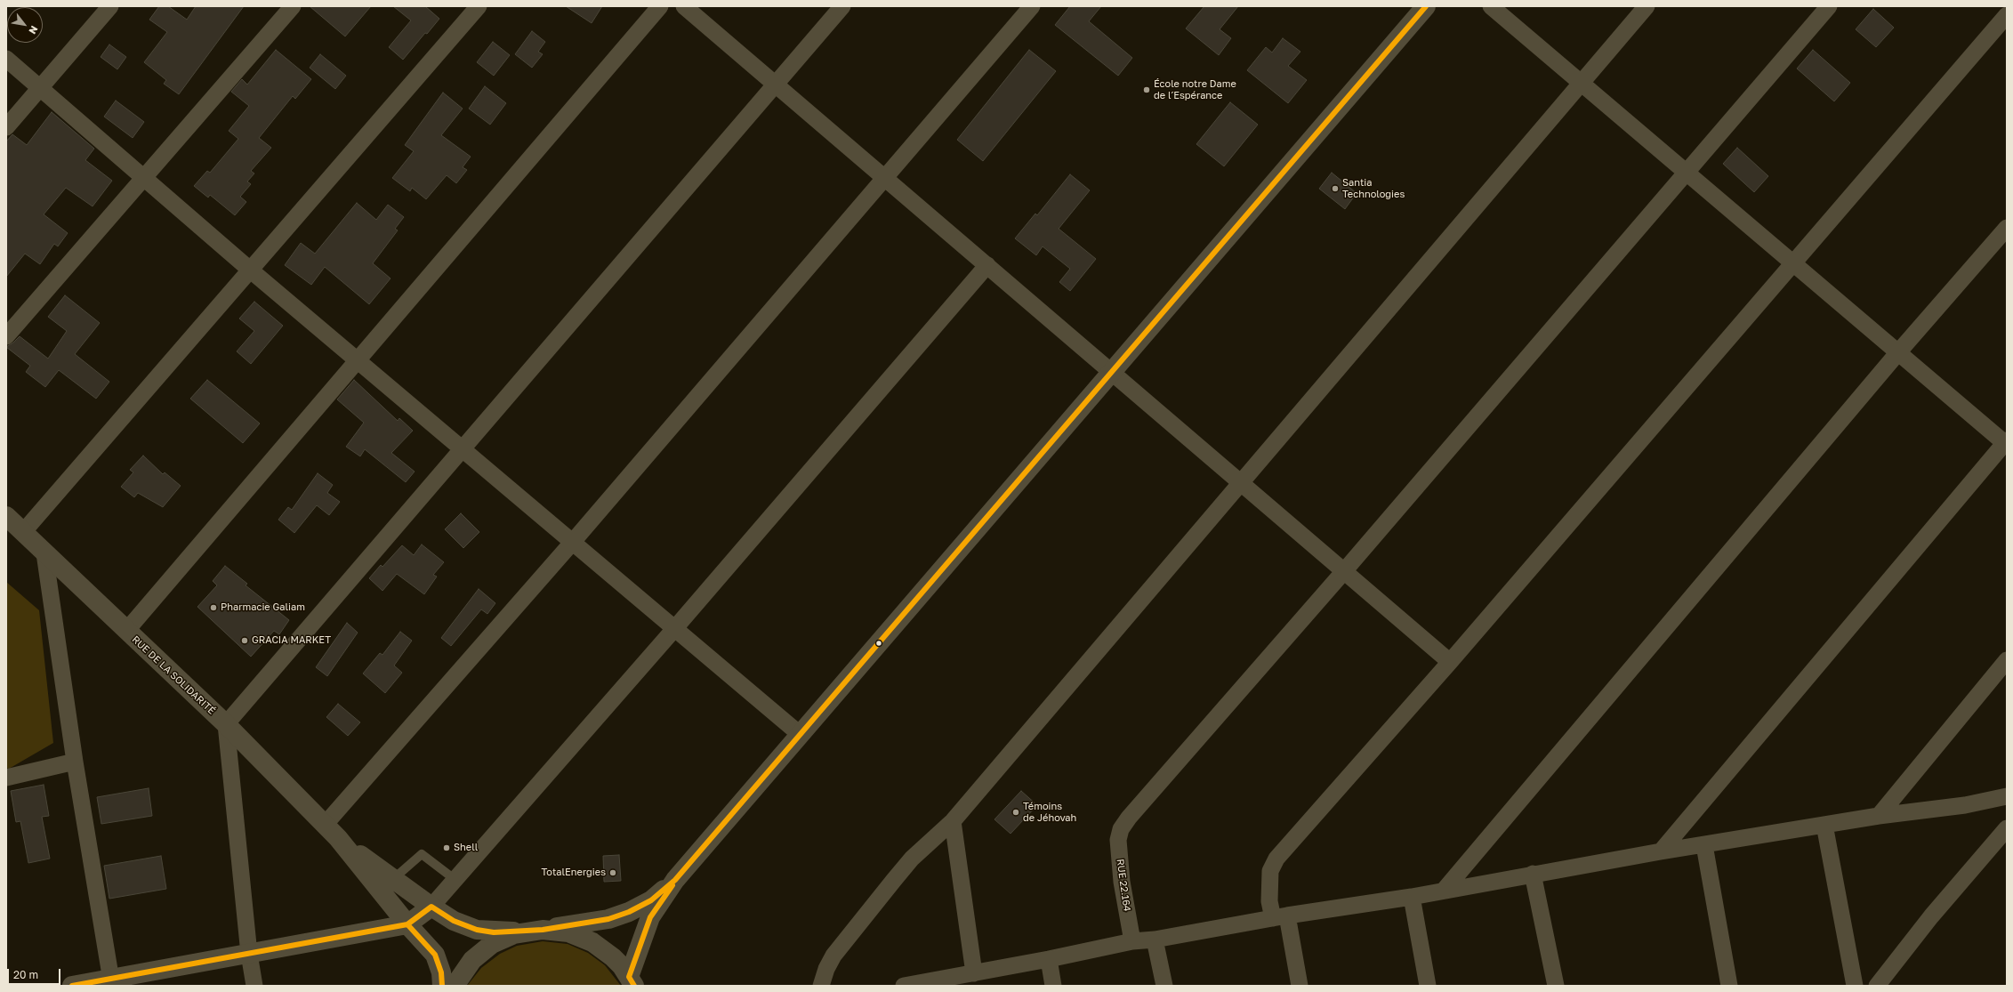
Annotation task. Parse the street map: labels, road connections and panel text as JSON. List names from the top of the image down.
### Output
{
  "streets": {
    "street": ["RUE DE LA SOLIDARITÉ", "RUE 22.164"]
  },
  "places": [
    "École notre Dame de l´Espérance",
    "Santia Technologies",
    "Pharmacie Galiam",
    "GRACIA MARKET",
    "Témoins de Jéhovah",
    "Shell",
    "TotalEnergies"
  ],
  "scale_bar": "20 m",
  "north": "bottom right"
}
